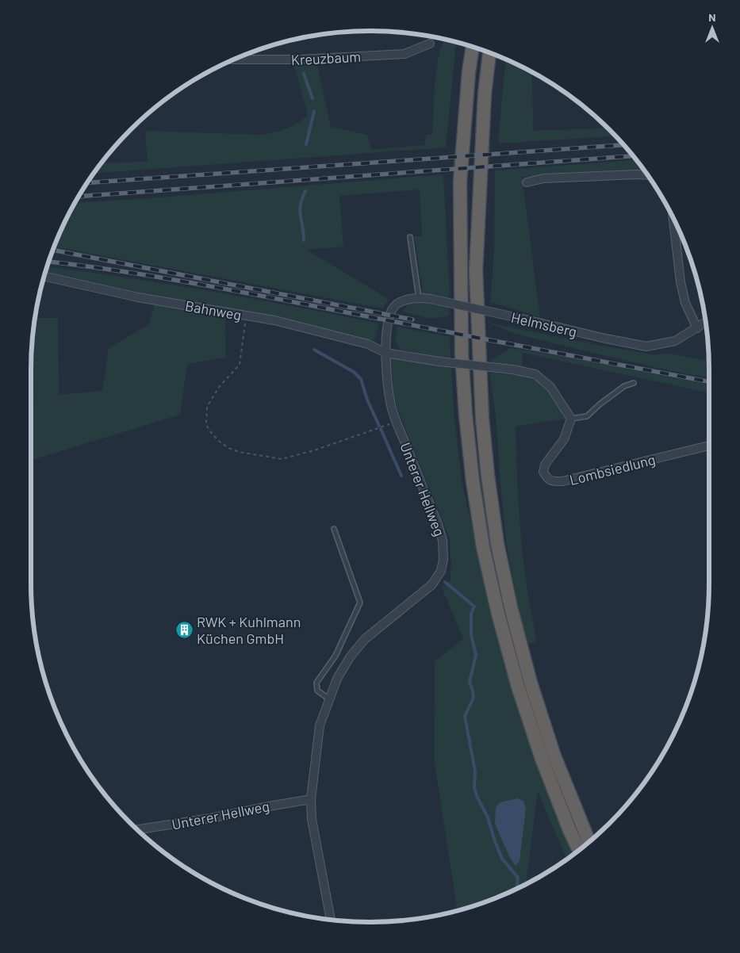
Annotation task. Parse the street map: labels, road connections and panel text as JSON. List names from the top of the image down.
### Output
{
  "streets": {
    "street": [
      "Kreuzbaum",
      "Bahnweg",
      "Helmsberg",
      "Lombsiedlung",
      "Unterer Hellweg"
    ]
  },
  "crossings": [
    ["Bahnweg", "Unterer Hellweg"],
    ["Helmsberg", "Unterer Hellweg"]
  ],
  "places": {
    "building": ["RWK + Kuhlmann Küchen GmbH"]
  },
  "north": "top"
}
